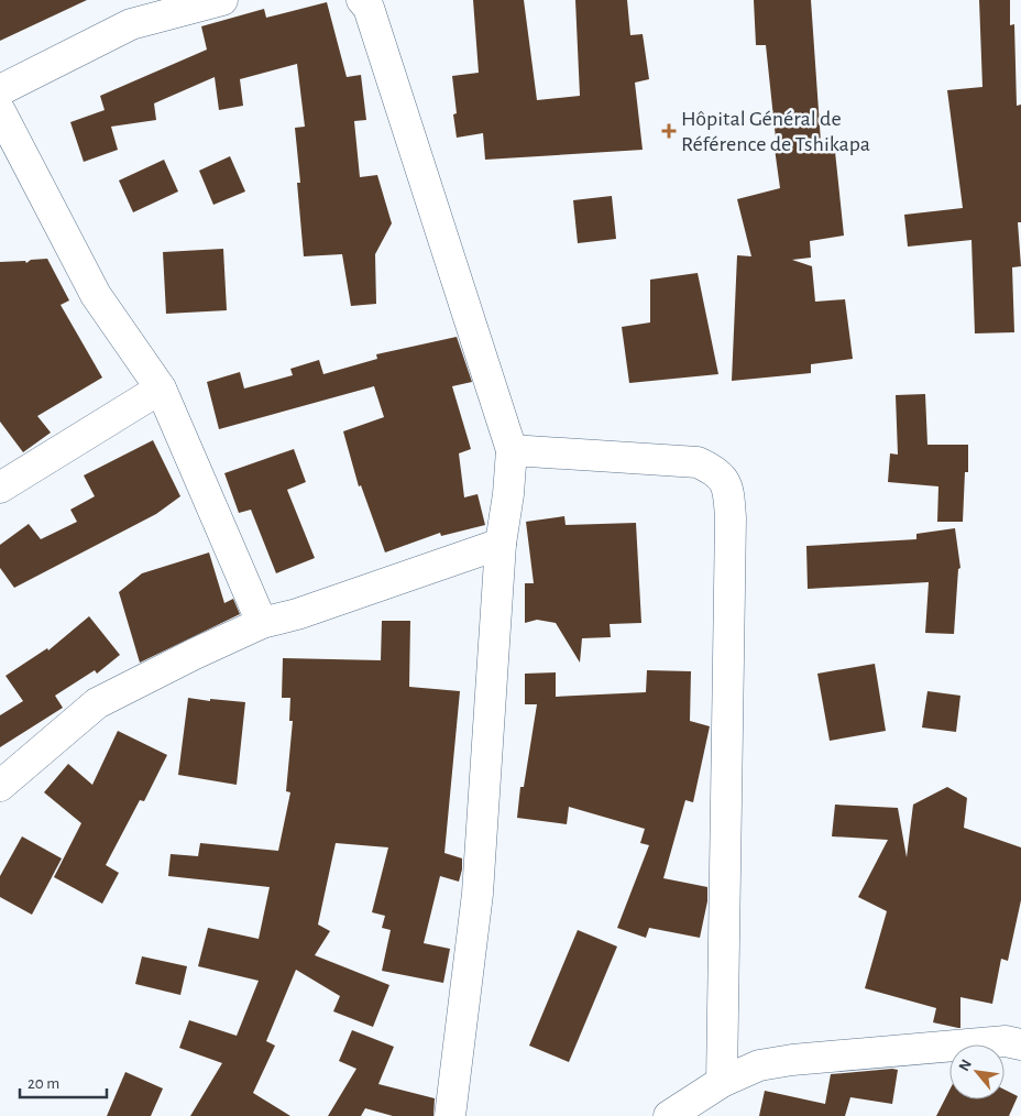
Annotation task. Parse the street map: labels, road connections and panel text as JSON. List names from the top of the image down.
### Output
{
  "places": {
    "health": ["Hôpital Général de Référence de Tshikapa"]
  },
  "scale_bar": "20 m",
  "north": "top left"
}
